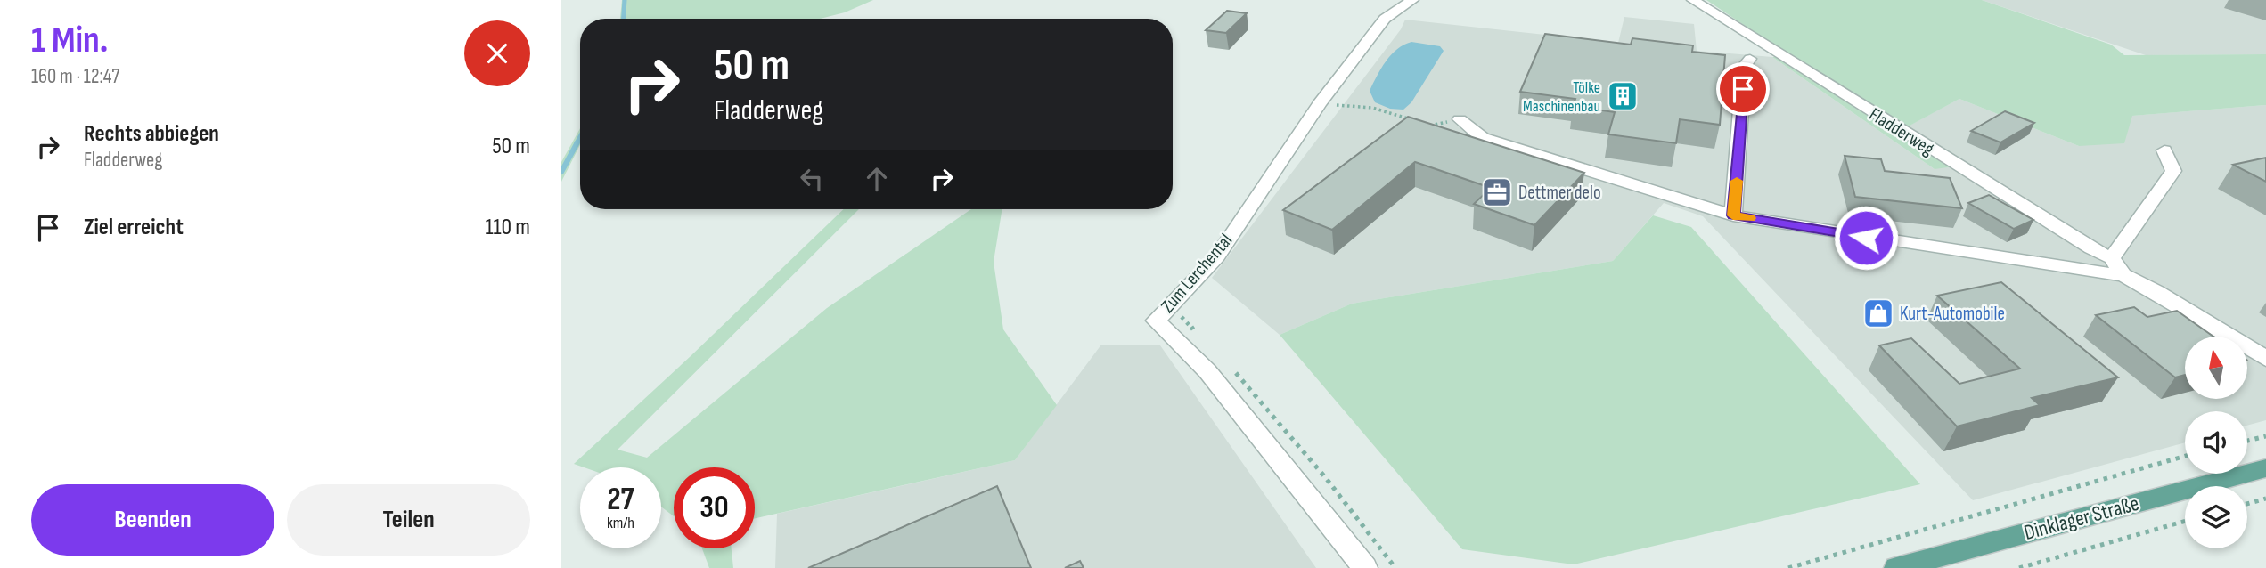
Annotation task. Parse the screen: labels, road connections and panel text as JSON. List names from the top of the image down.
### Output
{
  "streets": {
    "main road": ["Dinklager Straße"],
    "street": ["Fladderweg", "Zum Lerchental"]
  },
  "places": {
    "building": ["Tölke Maschinenbau"],
    "office": ["Dettmer delo"],
    "shop": ["Kurt-Automobile"]
  },
  "north": "top",
  "page": {
    "heading": ["1 Min.", "160 m · 12:47"],
    "turn": ["50 m", "Fladderweg"],
    "list": [
      {
        "name": "Rechts abbiegen",
        "note": "Fladderweg",
        "value": "50 m"
      },
      {
        "name": "Ziel erreicht",
        "value": "110 m"
      }
    ],
    "speed": "27 km/h",
    "limit": "30",
    "buttons": ["Beenden", "Teilen"]
  }
}
